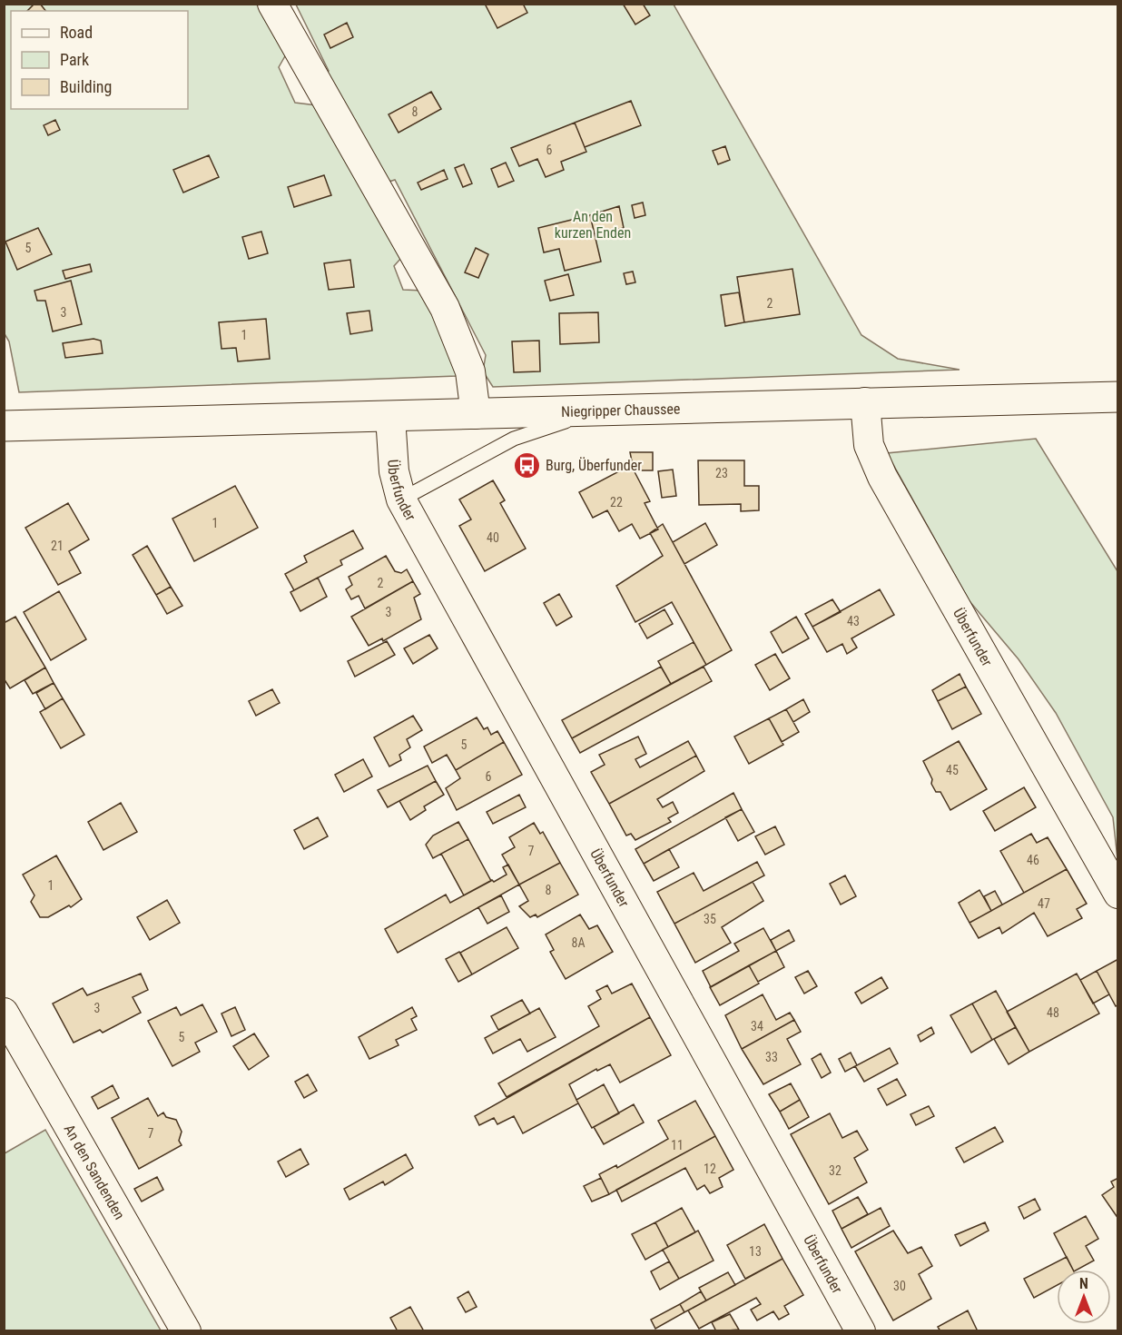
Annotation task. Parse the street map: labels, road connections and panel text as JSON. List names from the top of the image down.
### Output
{
  "streets": {
    "main road": ["Niegripper Chaussee"],
    "street": ["Überfunder", "An den Sandenden"]
  },
  "crossings": [
    ["Niegripper Chaussee", "Überfunder"]
  ],
  "parks": ["An den kurzen Enden"],
  "places": {
    "bus stop": ["Burg, Überfunder"]
  },
  "house_numbers": [
    "8",
    "6",
    "5",
    "2",
    "3",
    "1",
    "23",
    "22",
    "1",
    "40",
    "21",
    "2",
    "3",
    "43",
    "5",
    "45",
    "6",
    "7",
    "46",
    "1",
    "8",
    "47",
    "35",
    "8A",
    "3",
    "48",
    "34",
    "5",
    "33",
    "7",
    "11",
    "12",
    "32",
    "13",
    "30"
  ],
  "legend": ["Road", "Park", "Building"],
  "north": "top"
}
